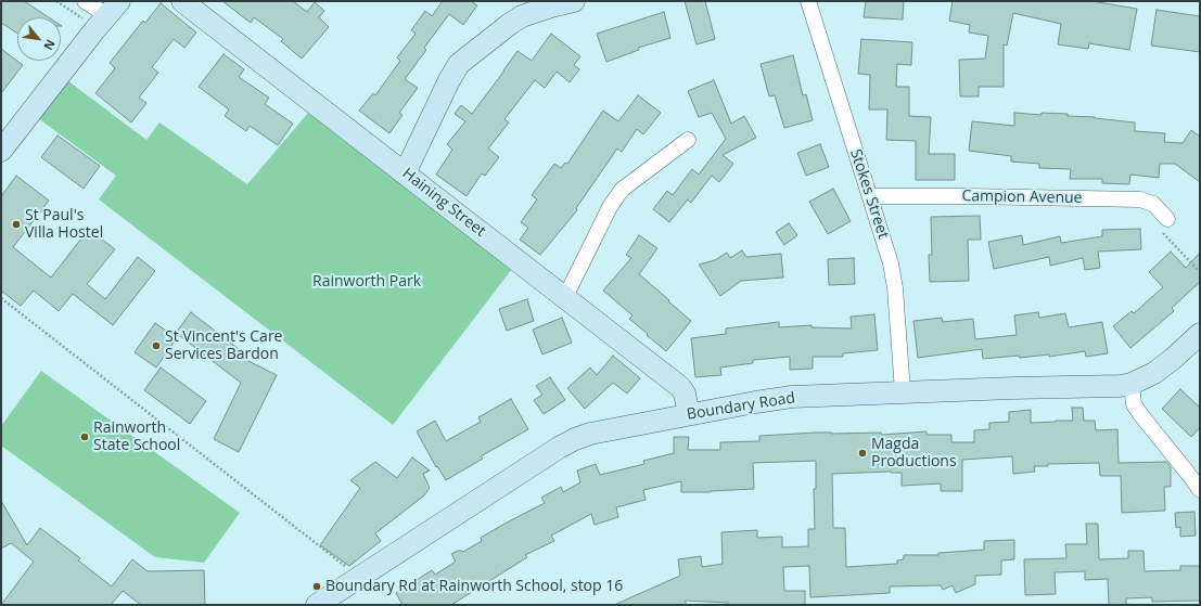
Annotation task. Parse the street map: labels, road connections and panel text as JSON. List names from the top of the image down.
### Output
{
  "streets": {
    "street": [
      "Stokes Street",
      "Campion Avenue",
      "Haining Street",
      "Boundary Road"
    ]
  },
  "crossings": [
    ["Stokes Street", "Campion Avenue"],
    ["Stokes Street", "Boundary Road"],
    ["Haining Street", "Boundary Road"]
  ],
  "parks": ["Rainworth Park"],
  "places": [
    "St Paul's Villa Hostel",
    "St Vincent's Care Services Bardon",
    "Rainworth State School",
    "Magda Productions",
    "Boundary Rd at Rainworth School, stop 16"
  ],
  "north": "bottom right"
}
